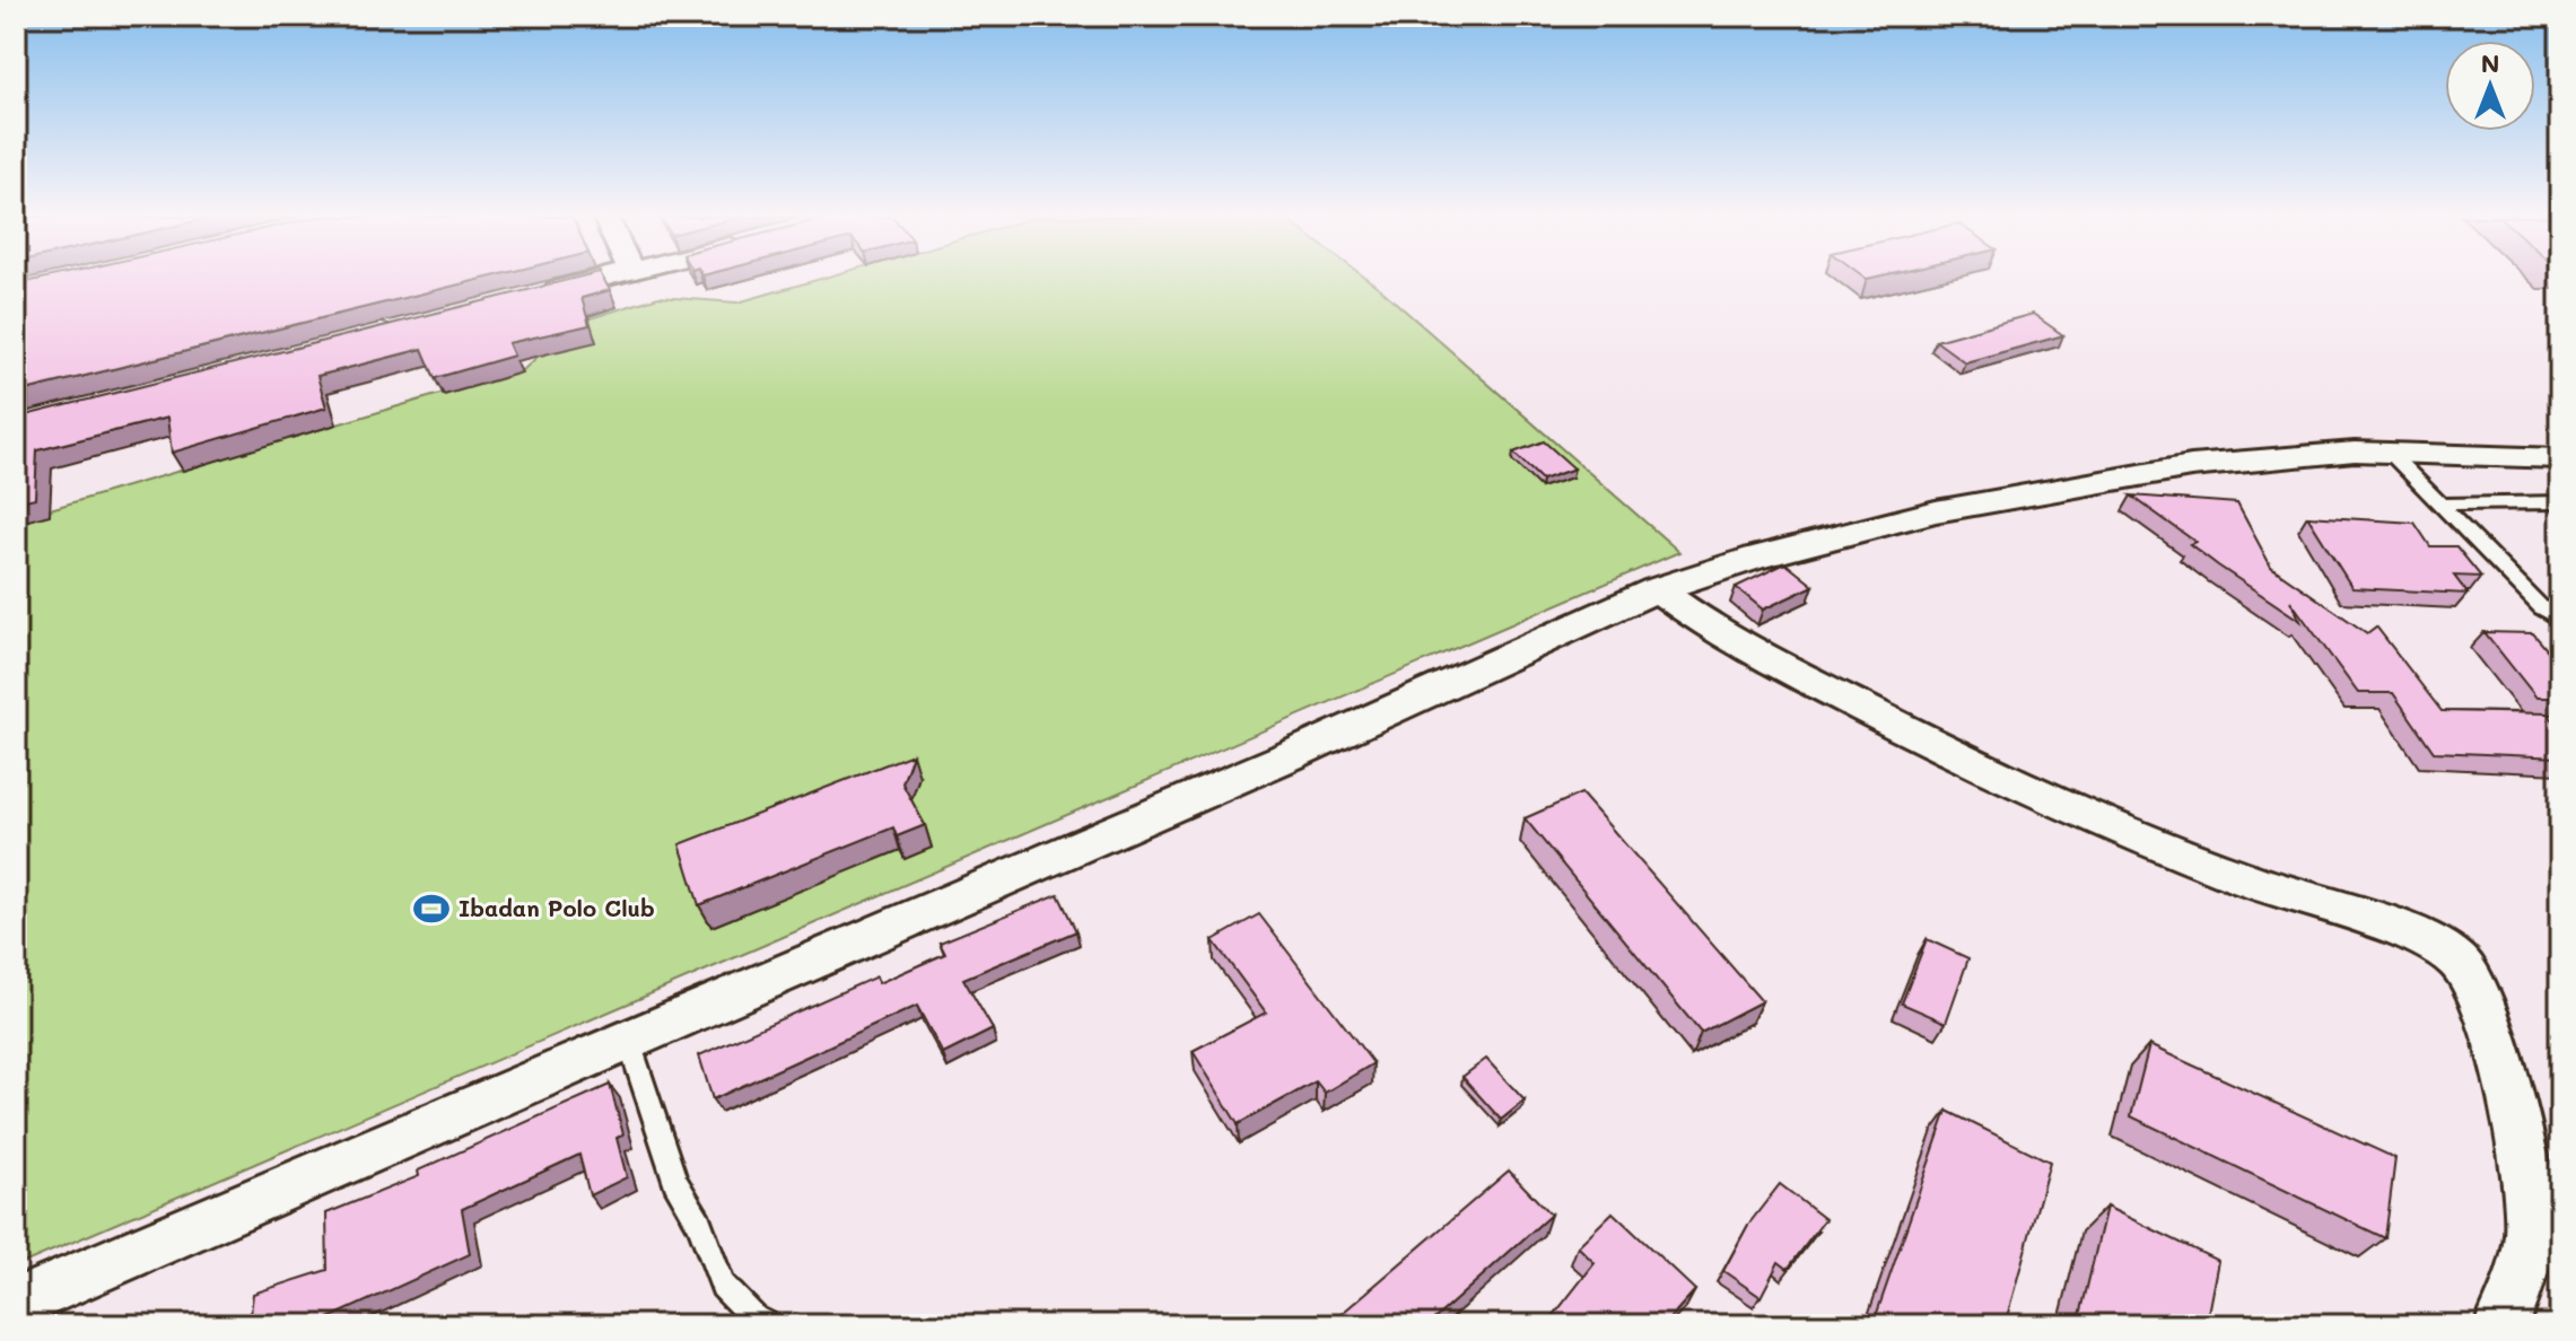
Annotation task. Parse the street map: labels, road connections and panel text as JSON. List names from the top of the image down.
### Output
{
  "places": {
    "sports": ["Ibadan Polo Club"]
  },
  "north": "top"
}
